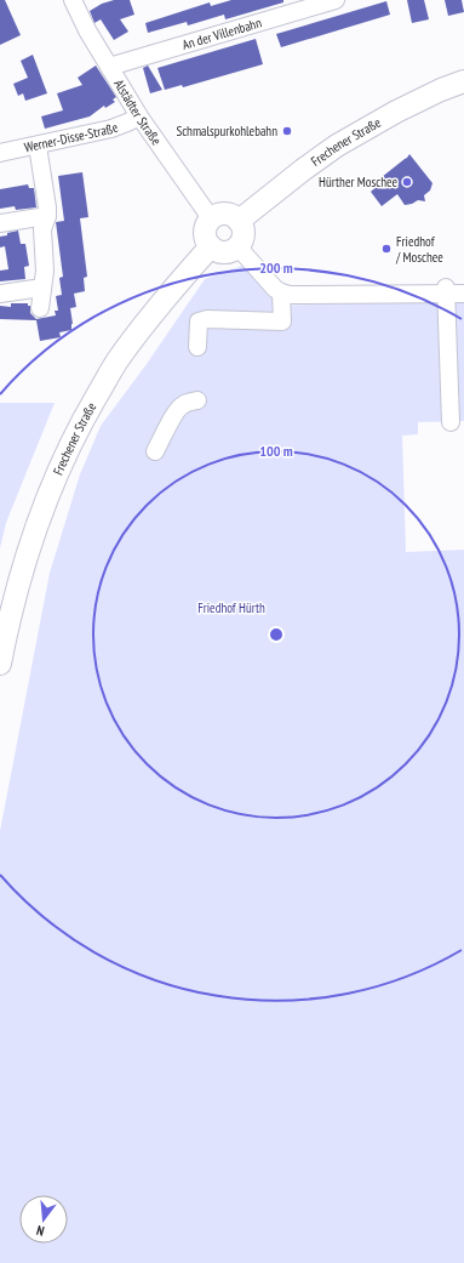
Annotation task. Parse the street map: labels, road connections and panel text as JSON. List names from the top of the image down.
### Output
{
  "streets": {
    "main road": ["Frechener Straße"],
    "street": ["An der Villenbahn", "Alstädter Straße", "Werner-Disse-Straße"]
  },
  "crossings": [
    ["An der Villenbahn", "Alstädter Straße"],
    ["Alstädter Straße", "Werner-Disse-Straße"],
    ["Alstädter Straße", "Frechener Straße"]
  ],
  "parks": ["Friedhof Hürth"],
  "places": ["Schmalspurkohlebahn", "Hürther Moschee", "Friedhof / Moschee"],
  "north": "bottom",
  "rings": ["200 m", "100 m"]
}
